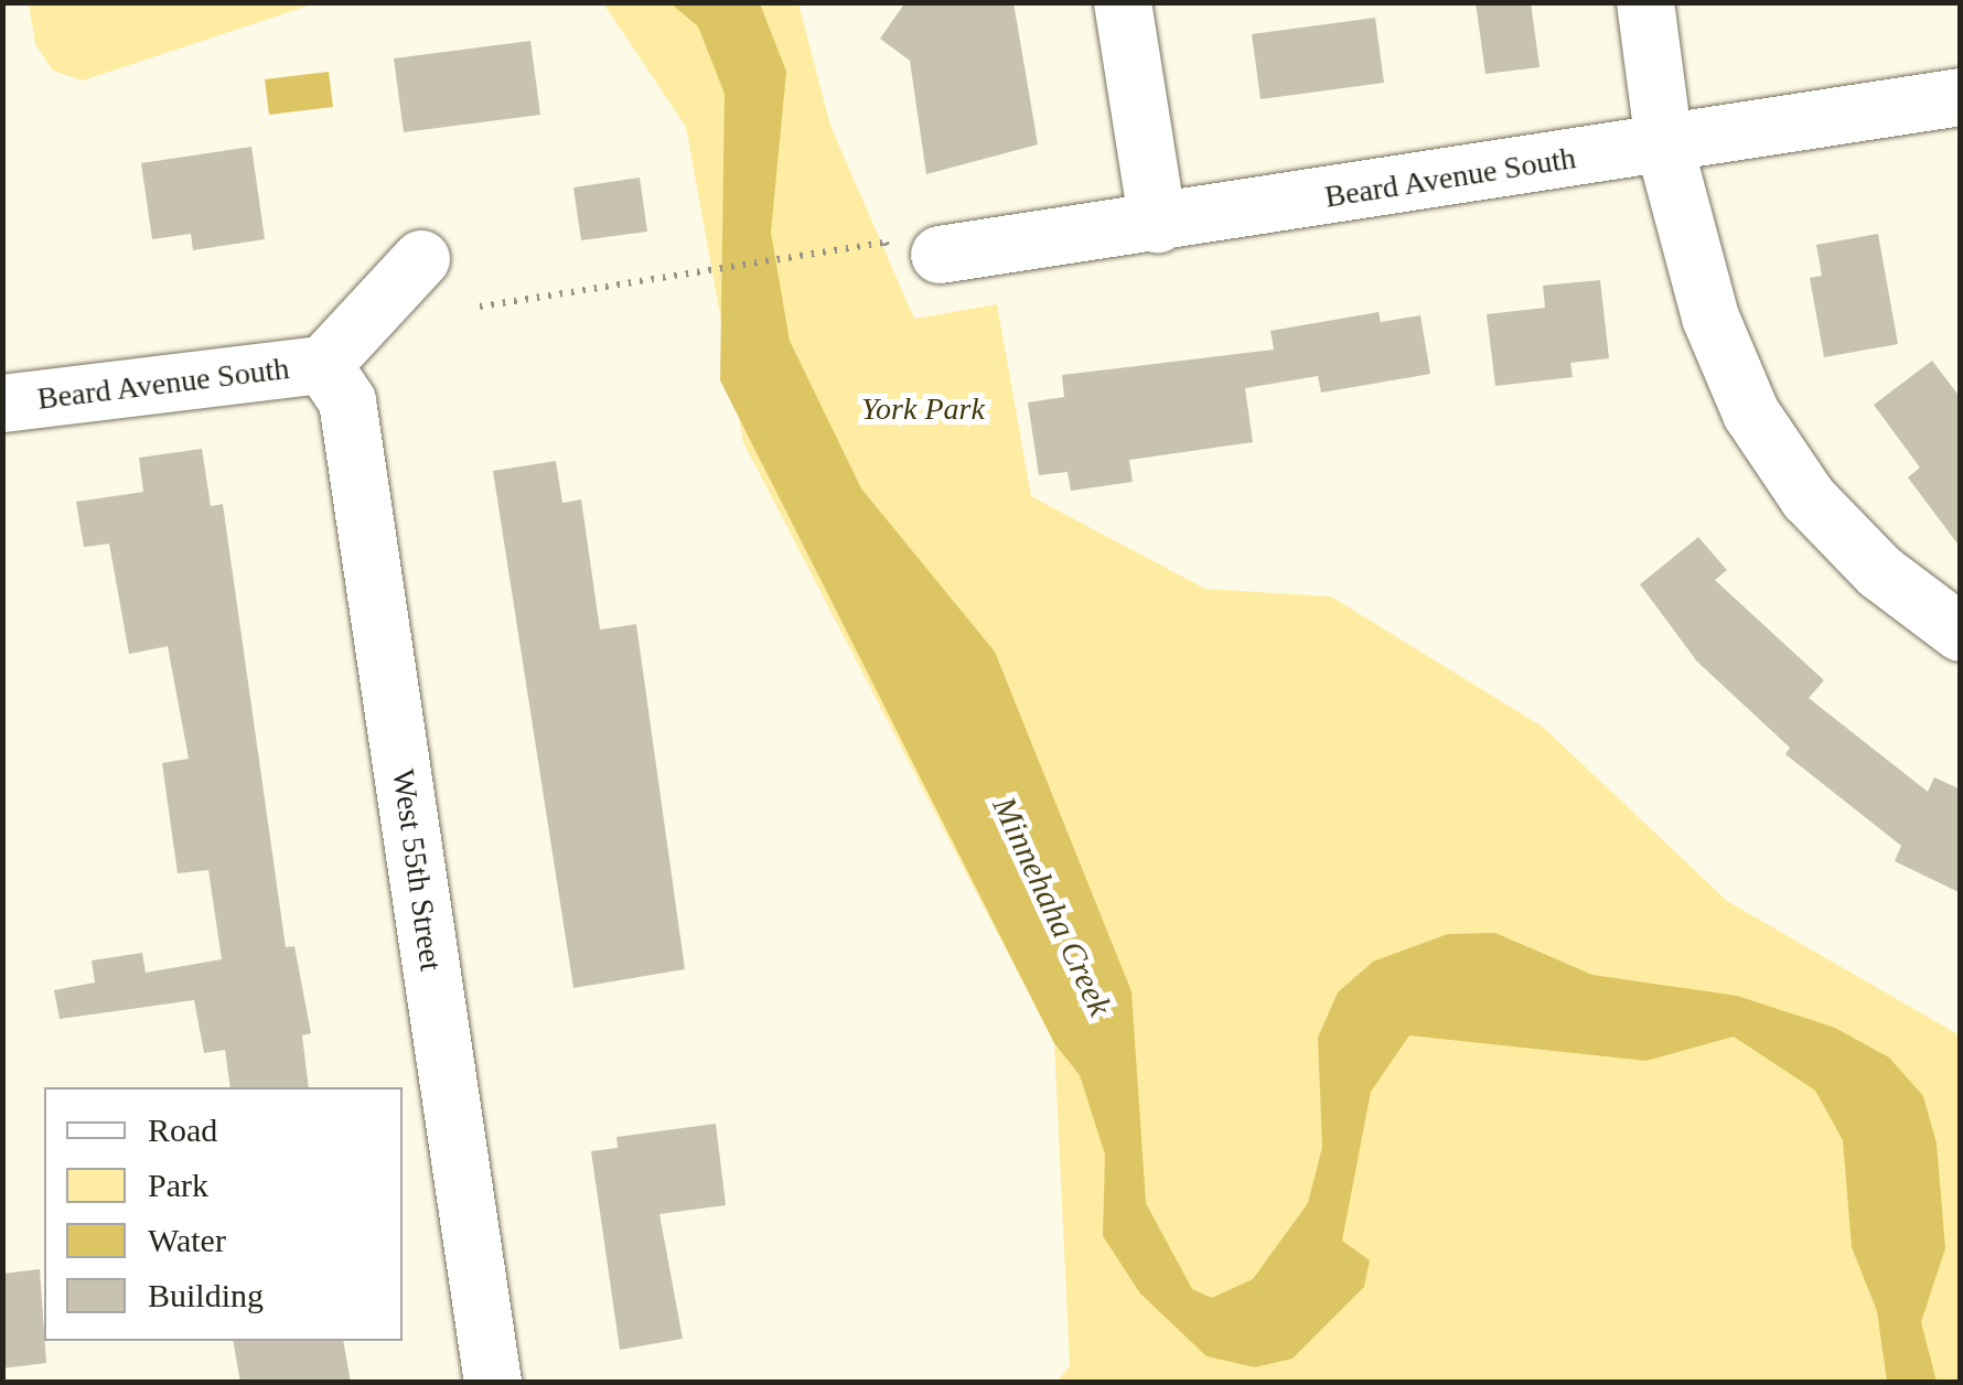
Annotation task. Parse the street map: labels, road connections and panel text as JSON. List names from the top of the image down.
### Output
{
  "streets": {
    "street": ["Beard Avenue South", "West 55th Street"]
  },
  "crossings": [
    ["Beard Avenue South", "West 55th Street"]
  ],
  "water": ["Minnehaha Creek"],
  "parks": ["York Park"],
  "legend": [
    "Road",
    "Park",
    "Water",
    "Building"
  ]
}
